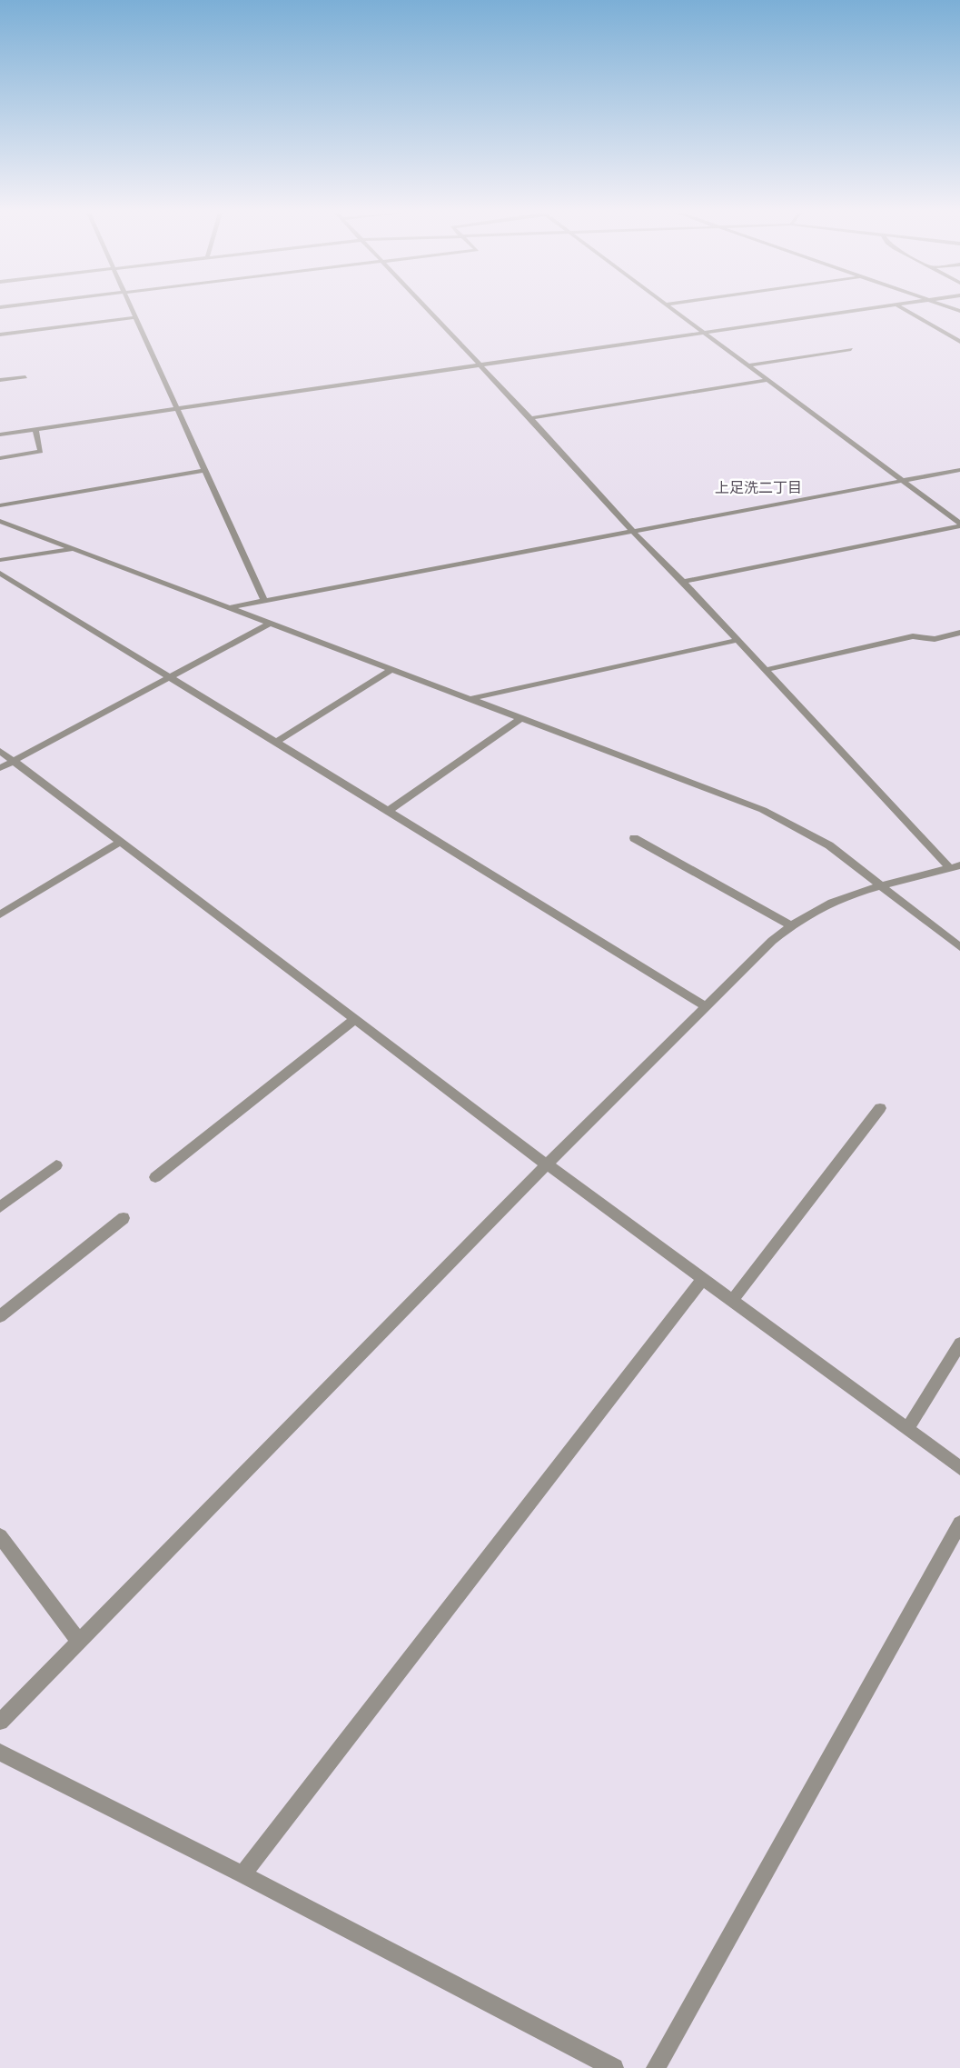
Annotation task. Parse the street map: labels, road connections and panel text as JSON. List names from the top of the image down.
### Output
{
  "districts": ["上足洗二丁目"]
}
